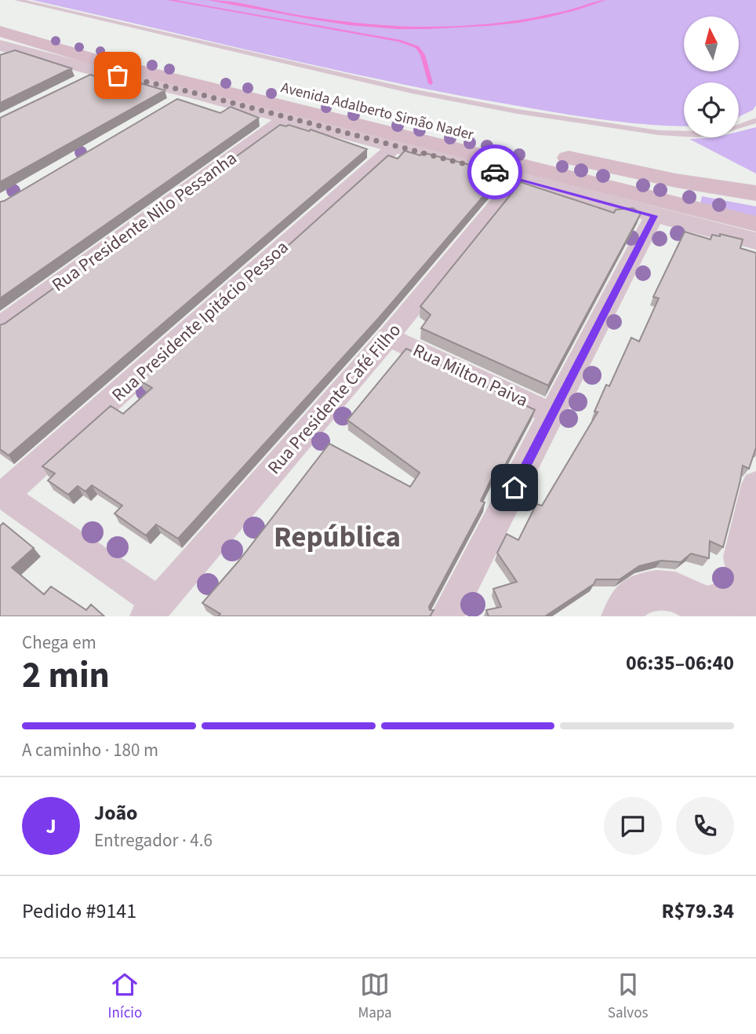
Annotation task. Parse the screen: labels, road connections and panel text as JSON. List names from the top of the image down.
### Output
{
  "streets": {
    "main road": ["Avenida Adalberto Simão Nader"],
    "street": [
      "Rua Presidente Nilo Pessanha",
      "Rua Presidente Ipitácio Pessoa",
      "Rua Milton Paiva",
      "Rua Presidente Café Filho"
    ]
  },
  "crossings": [
    ["Avenida Adalberto Simão Nader", "Rua Presidente Nilo Pessanha"],
    ["Avenida Adalberto Simão Nader", "Rua Presidente Ipitácio Pessoa"],
    ["Avenida Adalberto Simão Nader", "Rua Presidente Café Filho"],
    ["Rua Milton Paiva", "Rua Presidente Café Filho"]
  ],
  "districts": ["República"],
  "north": "top",
  "page": {
    "heading": ["2 min", "Chega em", "06:35–06:40"],
    "panel": [
      "João",
      "Entregador · 4.6",
      "Pedido #9141",
      "R$79.34"
    ],
    "bar": "A caminho · 180 m",
    "round": "J",
    "tabs": ["Início", "Mapa", "Salvos"]
  }
}
